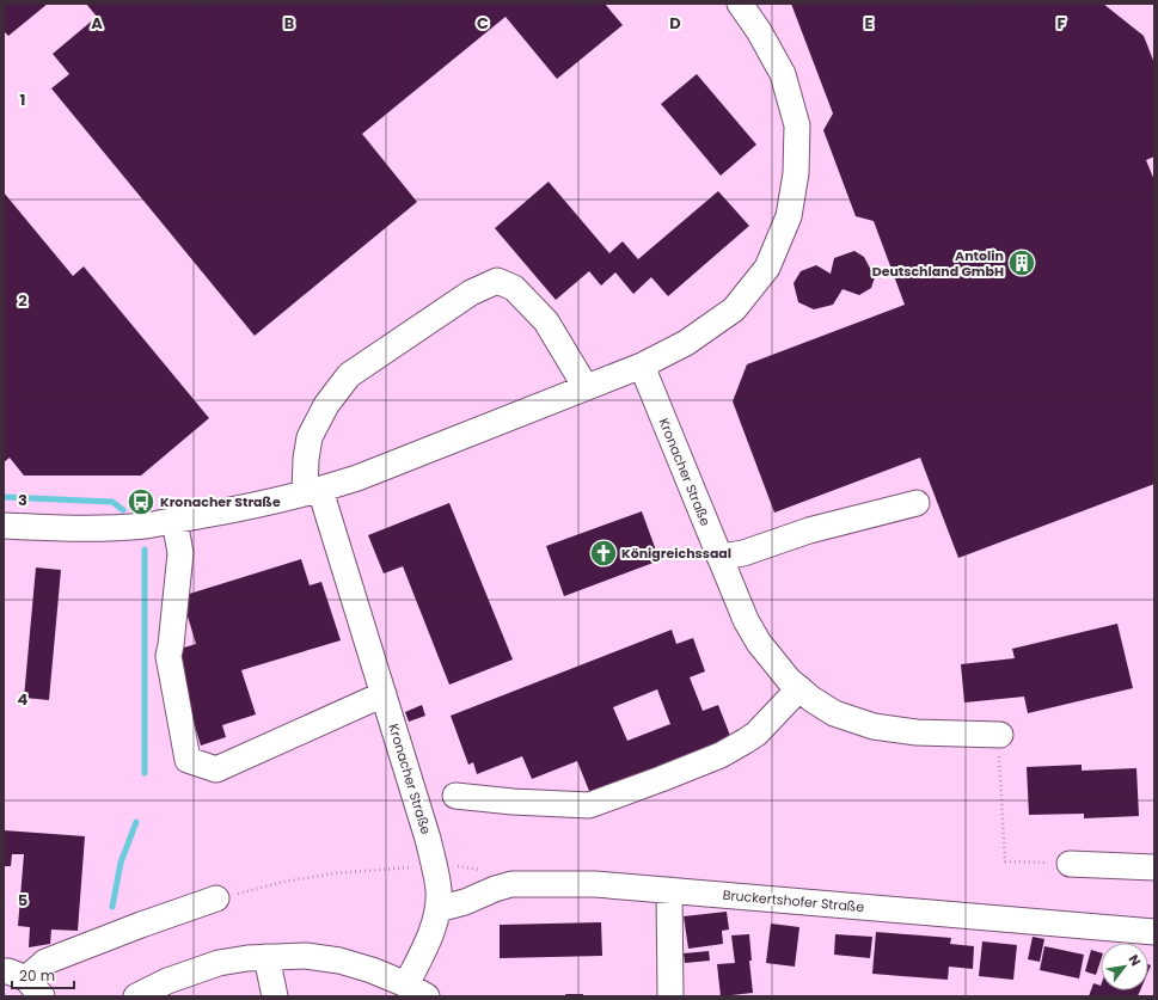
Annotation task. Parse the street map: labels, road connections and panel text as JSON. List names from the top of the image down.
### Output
{
  "streets": {
    "street": ["Kronacher Straße", "Bruckertshofer Straße"]
  },
  "crossings": [
    ["Kronacher Straße", "Bruckertshofer Straße"]
  ],
  "places": {
    "building": ["Antolin Deutschland GmbH"],
    "bus stop": ["Kronacher Straße"],
    "church": ["Königreichssaal"]
  },
  "scale_bar": "20 m",
  "north": "top right",
  "grid": {
    "columns": [
      "A",
      "B",
      "C",
      "D",
      "E",
      "F"
    ],
    "rows": [
      "1",
      "2",
      "3",
      "4",
      "5"
    ]
  }
}
